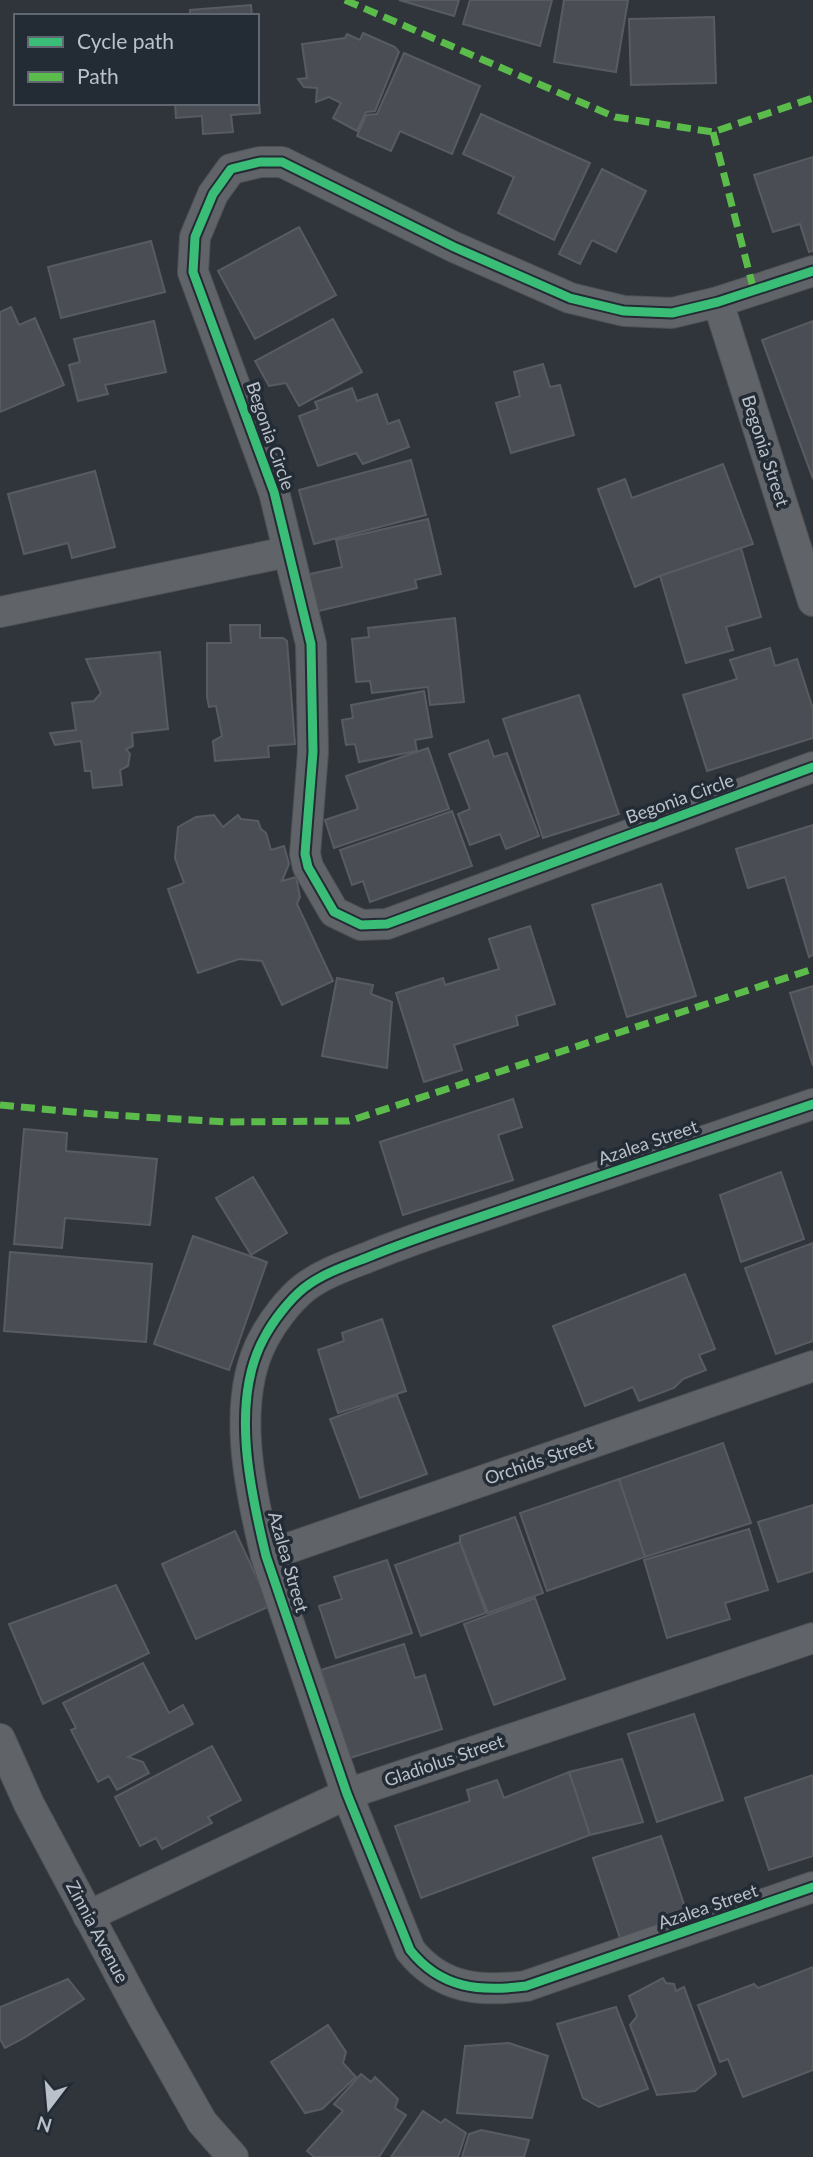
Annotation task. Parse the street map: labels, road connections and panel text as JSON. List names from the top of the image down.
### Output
{
  "streets": {
    "street": [
      "Begonia Circle",
      "Begonia Street",
      "Azalea Street",
      "Orchids Street",
      "Gladiolus Street",
      "Zinnia Avenue"
    ]
  },
  "crossings": [
    ["Begonia Circle", "Begonia Street"],
    ["Azalea Street", "Orchids Street"],
    ["Azalea Street", "Gladiolus Street"],
    ["Gladiolus Street", "Zinnia Avenue"]
  ],
  "legend": ["Cycle path", "Path"],
  "north": "bottom"
}
